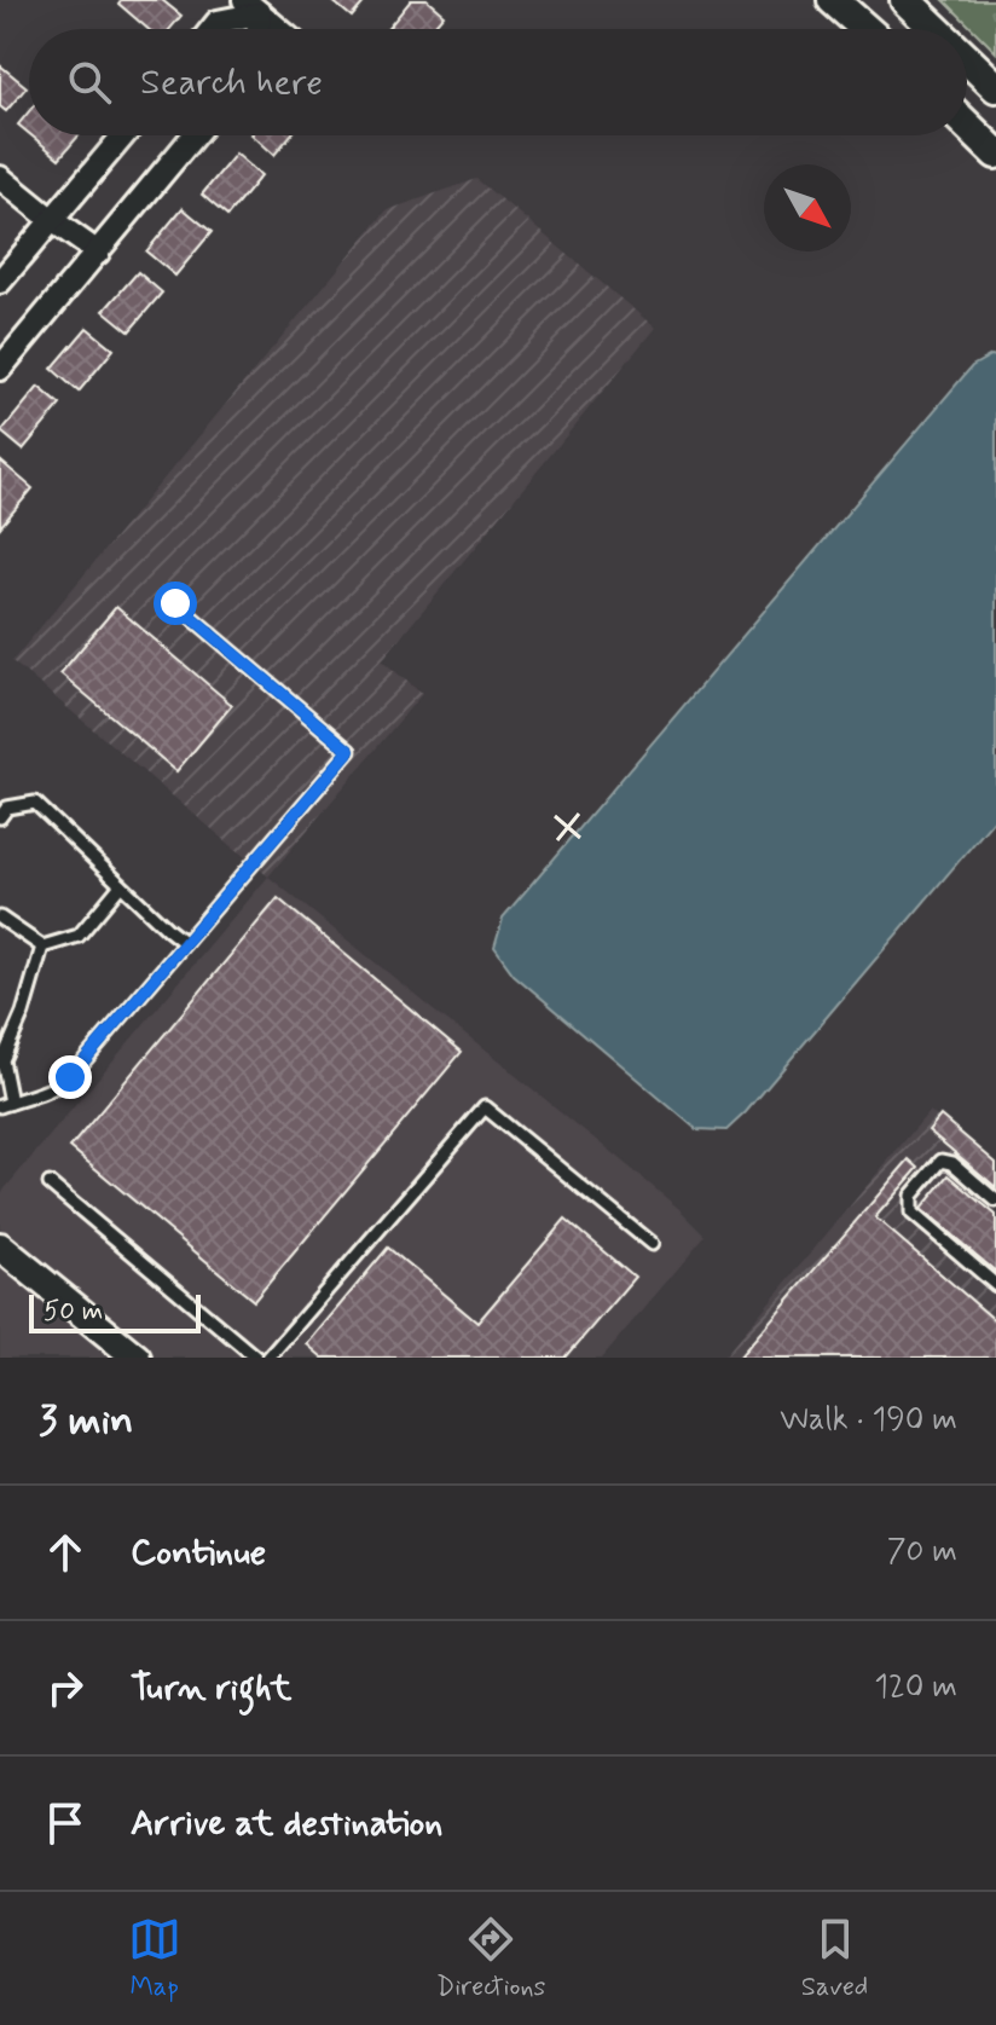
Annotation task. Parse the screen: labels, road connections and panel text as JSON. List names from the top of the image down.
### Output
{
  "scale_bar": "50 m",
  "north": "bottom right",
  "page": {
    "search": "Search here",
    "scale": "50 m",
    "heading": ["3 min", "Walk · 190 m"],
    "list": [
      ["Continue", "70 m"],
      ["Turn right", "120 m"],
      "Arrive at destination"
    ],
    "nav": ["Map", "Directions", "Saved"]
  }
}
